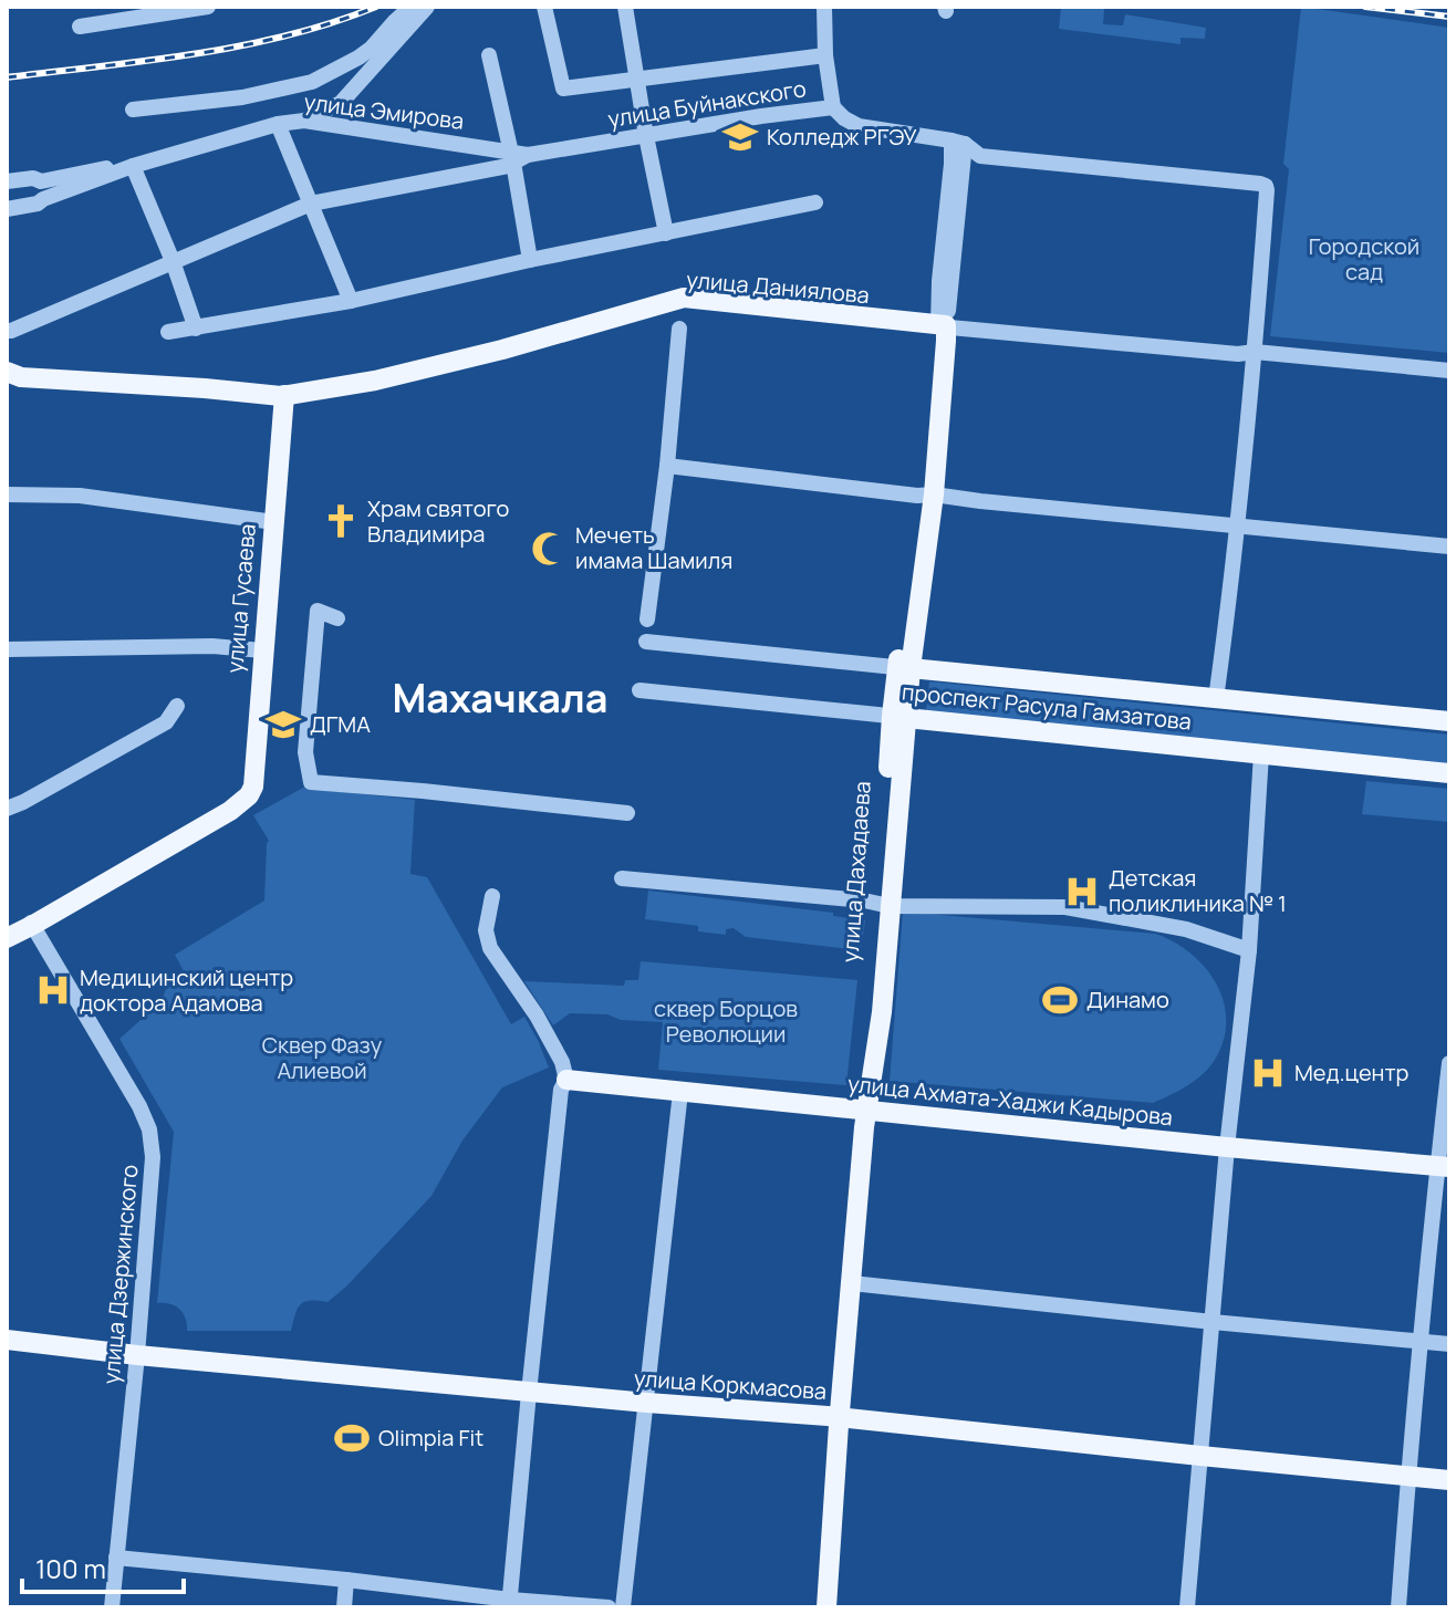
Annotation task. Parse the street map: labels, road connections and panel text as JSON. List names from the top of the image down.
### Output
{
  "streets": {
    "main road": [
      "улица Даниялова",
      "улица Гусаева",
      "проспект Расула Гамзатова",
      "улица Дахадаева",
      "улица Ахмата-Хаджи Кадырова",
      "улица Коркмасова"
    ],
    "street": ["улица Буйнакского", "улица Эмирова", "улица Дзержинского"]
  },
  "crossings": [
    ["улица Буйнакского", "улица Эмирова"],
    ["улица Буйнакского", "улица Даниялова"],
    ["улица Буйнакского", "улица Дахадаева"],
    ["улица Даниялова", "улица Гусаева"],
    ["улица Даниялова", "улица Дахадаева"],
    ["улица Гусаева", "улица Дзержинского"],
    ["проспект Расула Гамзатова", "улица Дахадаева"],
    ["улица Дахадаева", "улица Ахмата-Хаджи Кадырова"],
    ["улица Дахадаева", "улица Коркмасова"],
    ["улица Дзержинского", "улица Коркмасова"]
  ],
  "districts": ["Махачкала"],
  "parks": ["Городской сад", "сквер Борцов Революции", "Сквер Фазу Алиевой"],
  "places": {
    "school or university": ["Колледж РГЭУ", "ДГМА"],
    "church": ["Храм святого Владимира"],
    "mosque": ["Мечеть имама Шамиля"],
    "hospital": ["Детская поликлиника № 1", "Медицинский центр доктора Адамова", "Мед.центр"],
    "sports": ["Динамо", "Olimpia Fit"]
  },
  "scale_bar": "100 m"
}
